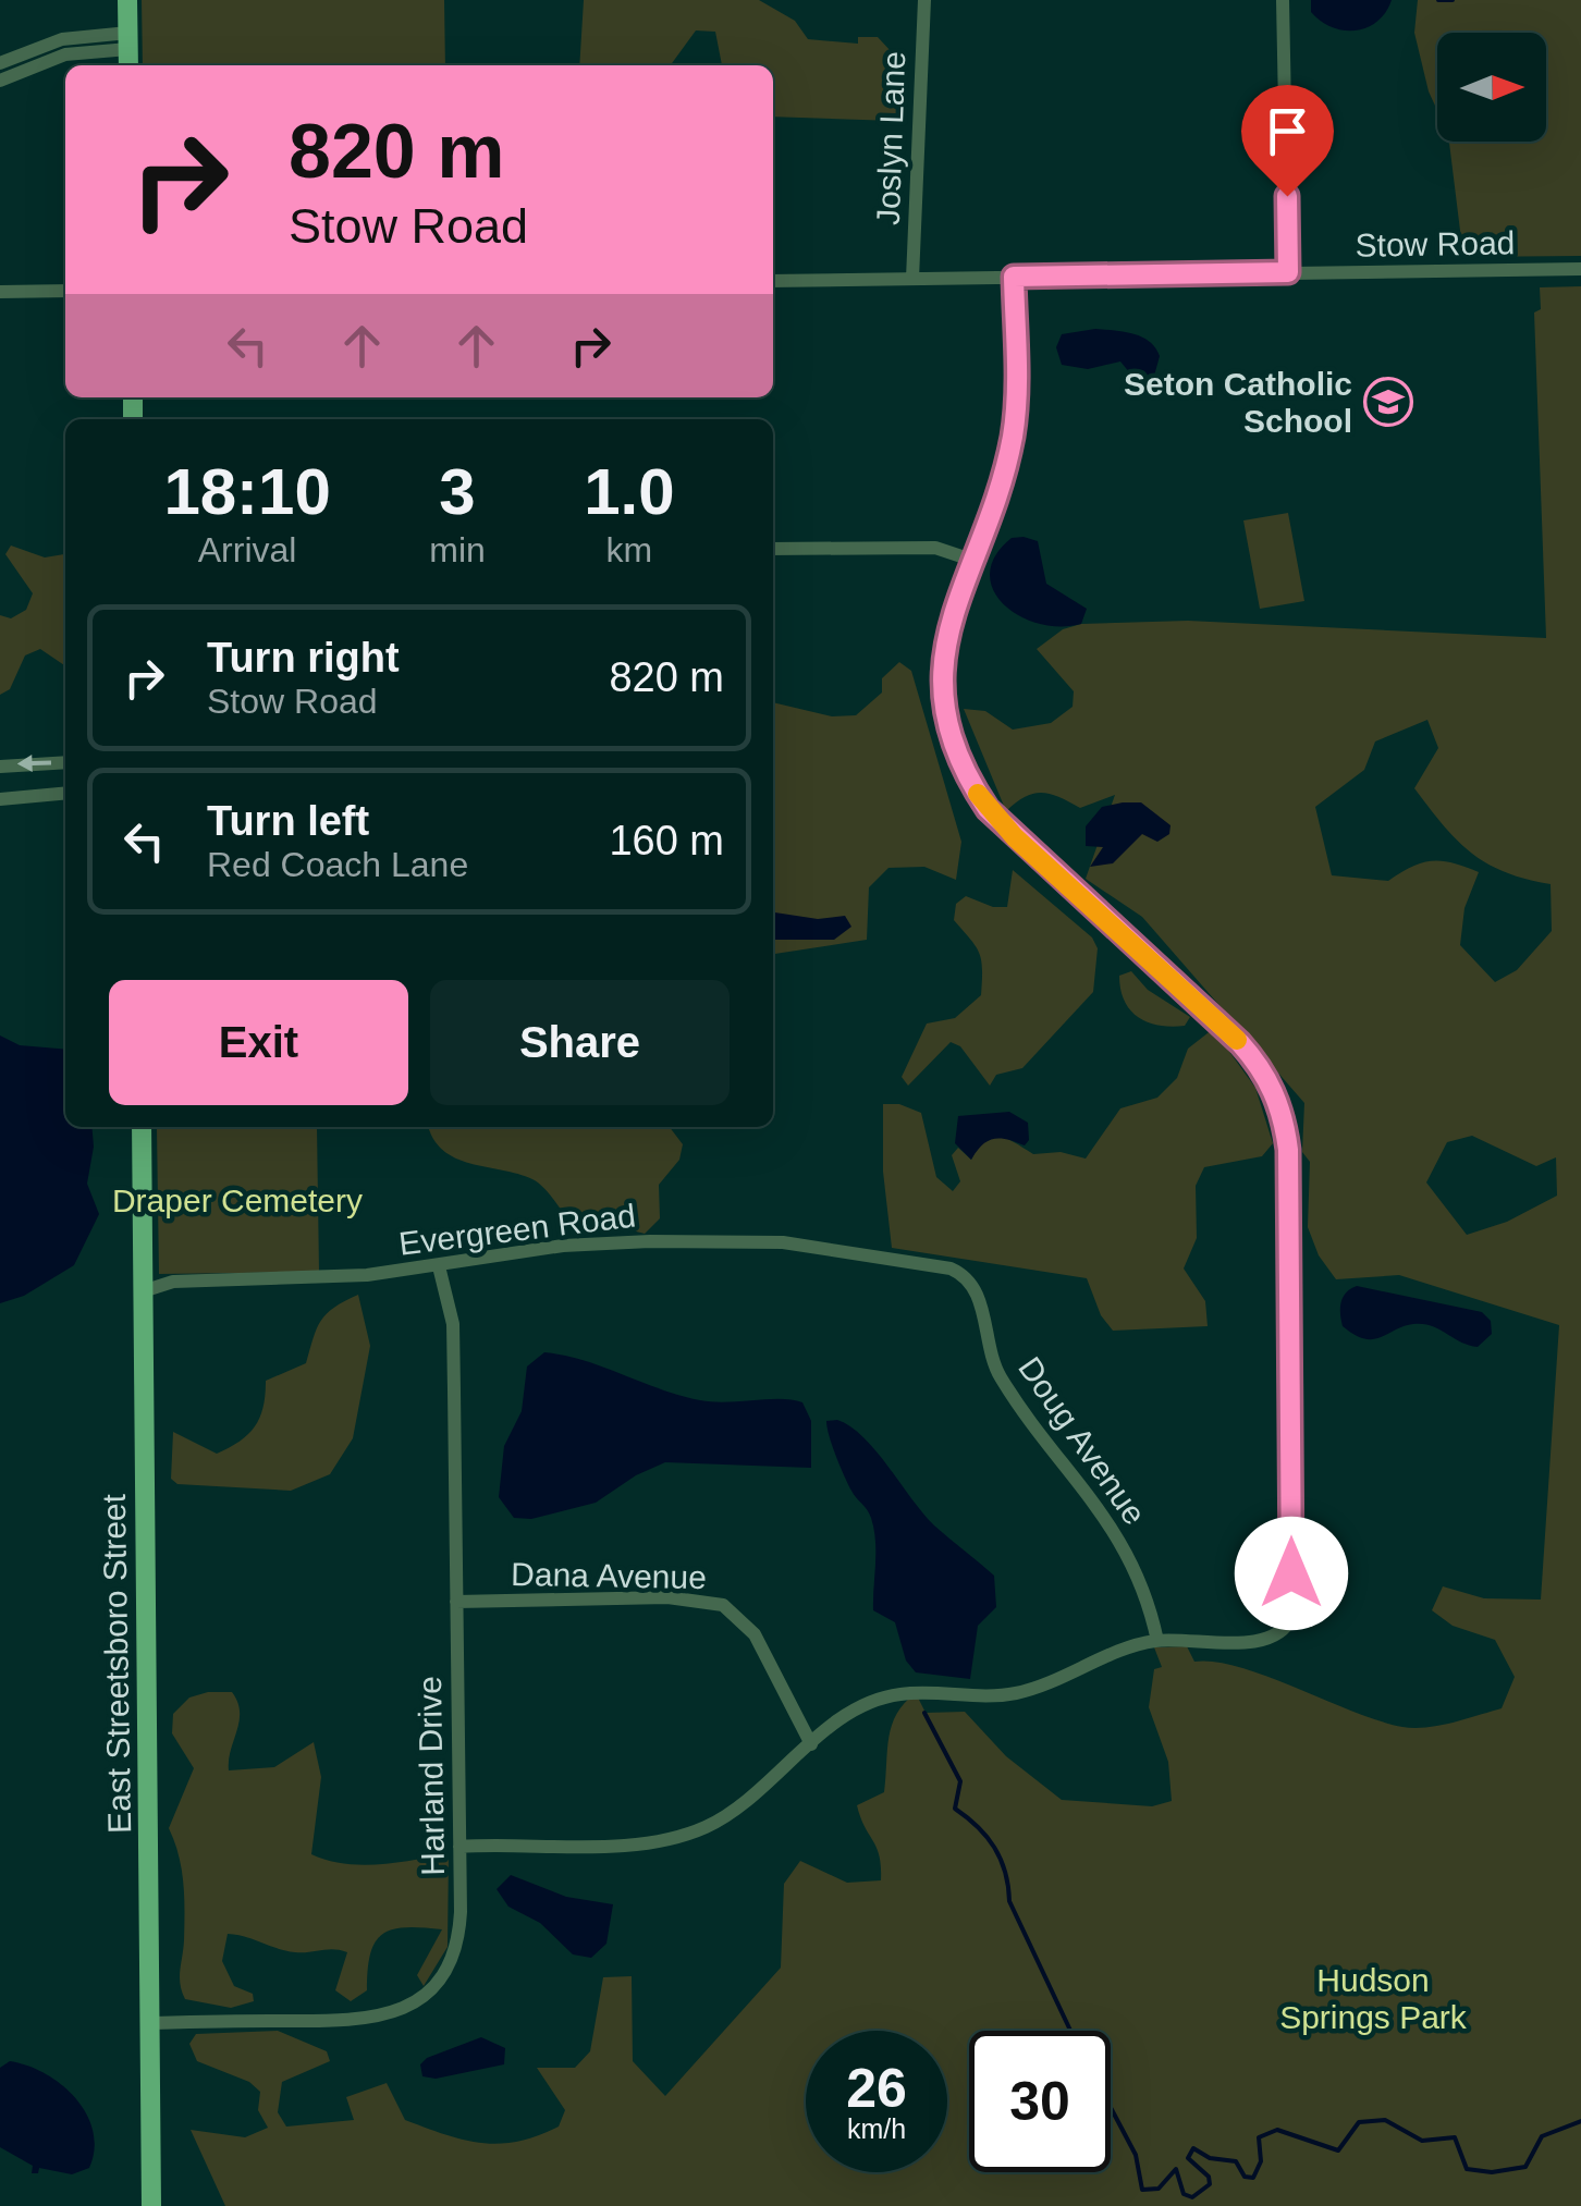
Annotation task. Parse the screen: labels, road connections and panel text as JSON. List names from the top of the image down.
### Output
{
  "streets": {
    "main road": ["East Streetsboro Street"],
    "street": [
      "Joslyn Lane",
      "Stow Road",
      "Evergreen Road",
      "Doug Avenue",
      "Dana Avenue",
      "Harland Drive"
    ]
  },
  "crossings": [
    ["Joslyn Lane", "Stow Road"],
    ["Evergreen Road", "Doug Avenue"],
    ["Evergreen Road", "East Streetsboro Street"],
    ["Evergreen Road", "Harland Drive"],
    ["Dana Avenue", "Harland Drive"],
    ["East Streetsboro Street", "Harland Drive"]
  ],
  "parks": ["Draper Cemetery", "Hudson Springs Park"],
  "places": {
    "school or university": ["Seton Catholic School"]
  },
  "north": "right",
  "page": {
    "turn": ["820 m", "Stow Road"],
    "eta": [
      "18:10",
      "Arrival",
      "3",
      "min",
      "1.0",
      "km"
    ],
    "list": [
      {
        "name": "Turn right",
        "note": "Stow Road",
        "value": "820 m"
      },
      {
        "name": "Turn left",
        "note": "Red Coach Lane",
        "value": "160 m"
      }
    ],
    "buttons": ["Exit", "Share"],
    "speed": "26 km/h",
    "limit": "30"
  }
}
